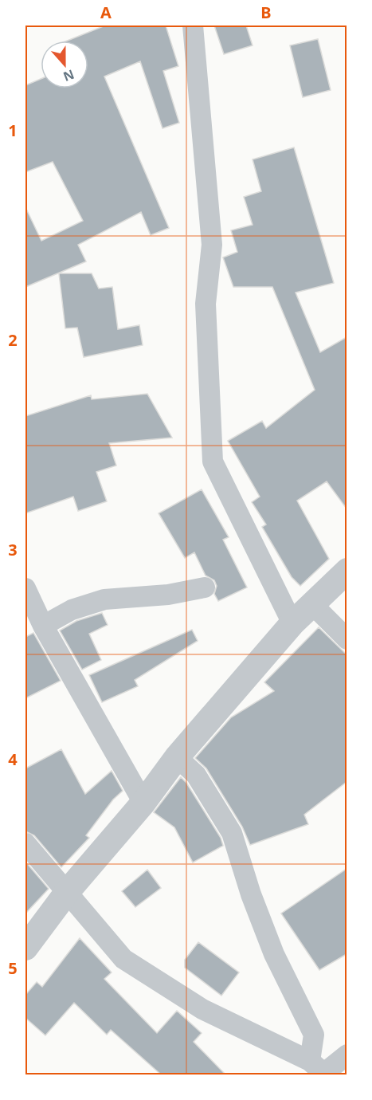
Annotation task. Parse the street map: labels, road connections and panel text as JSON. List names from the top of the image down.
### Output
{
  "north": "bottom",
  "grid": {
    "columns": ["A", "B"],
    "rows": [
      "1",
      "2",
      "3",
      "4",
      "5"
    ]
  }
}
